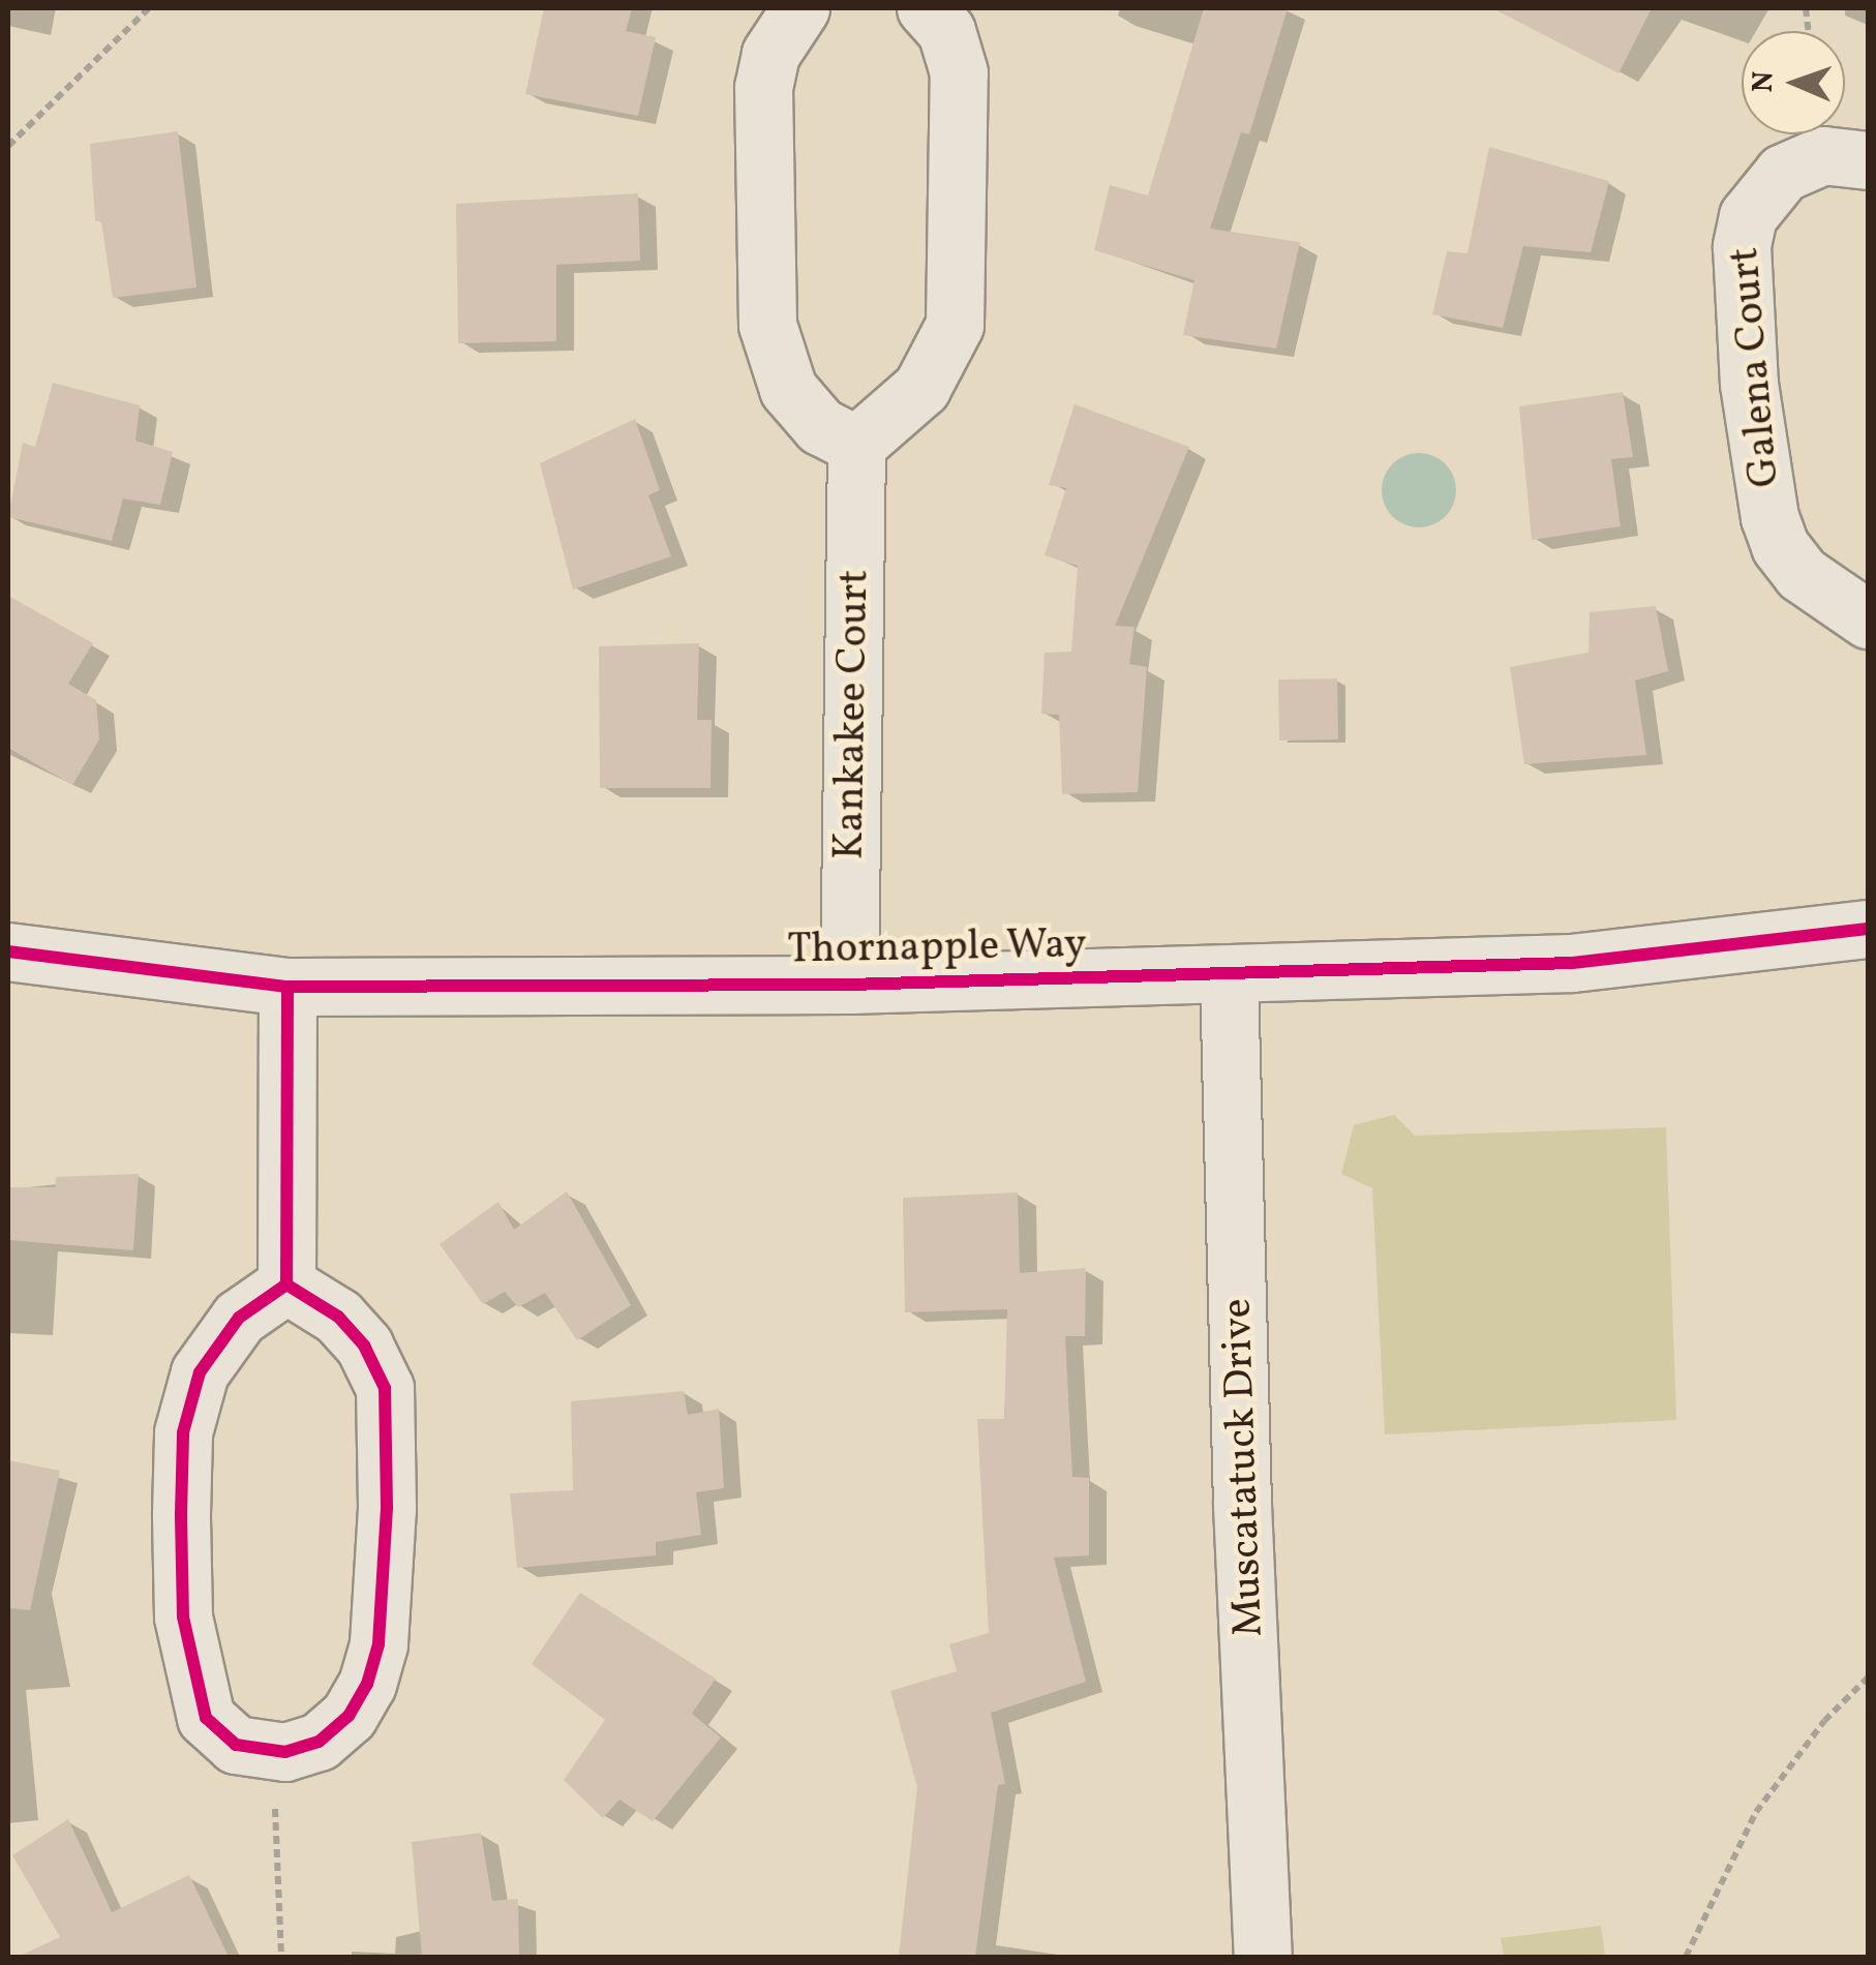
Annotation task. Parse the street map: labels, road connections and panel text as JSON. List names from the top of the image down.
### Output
{
  "streets": {
    "street": [
      "Galena Court",
      "Kankakee Court",
      "Thornapple Way",
      "Muscatatuck Drive"
    ]
  },
  "crossings": [
    ["Kankakee Court", "Thornapple Way"],
    ["Thornapple Way", "Muscatatuck Drive"]
  ],
  "north": "left"
}
